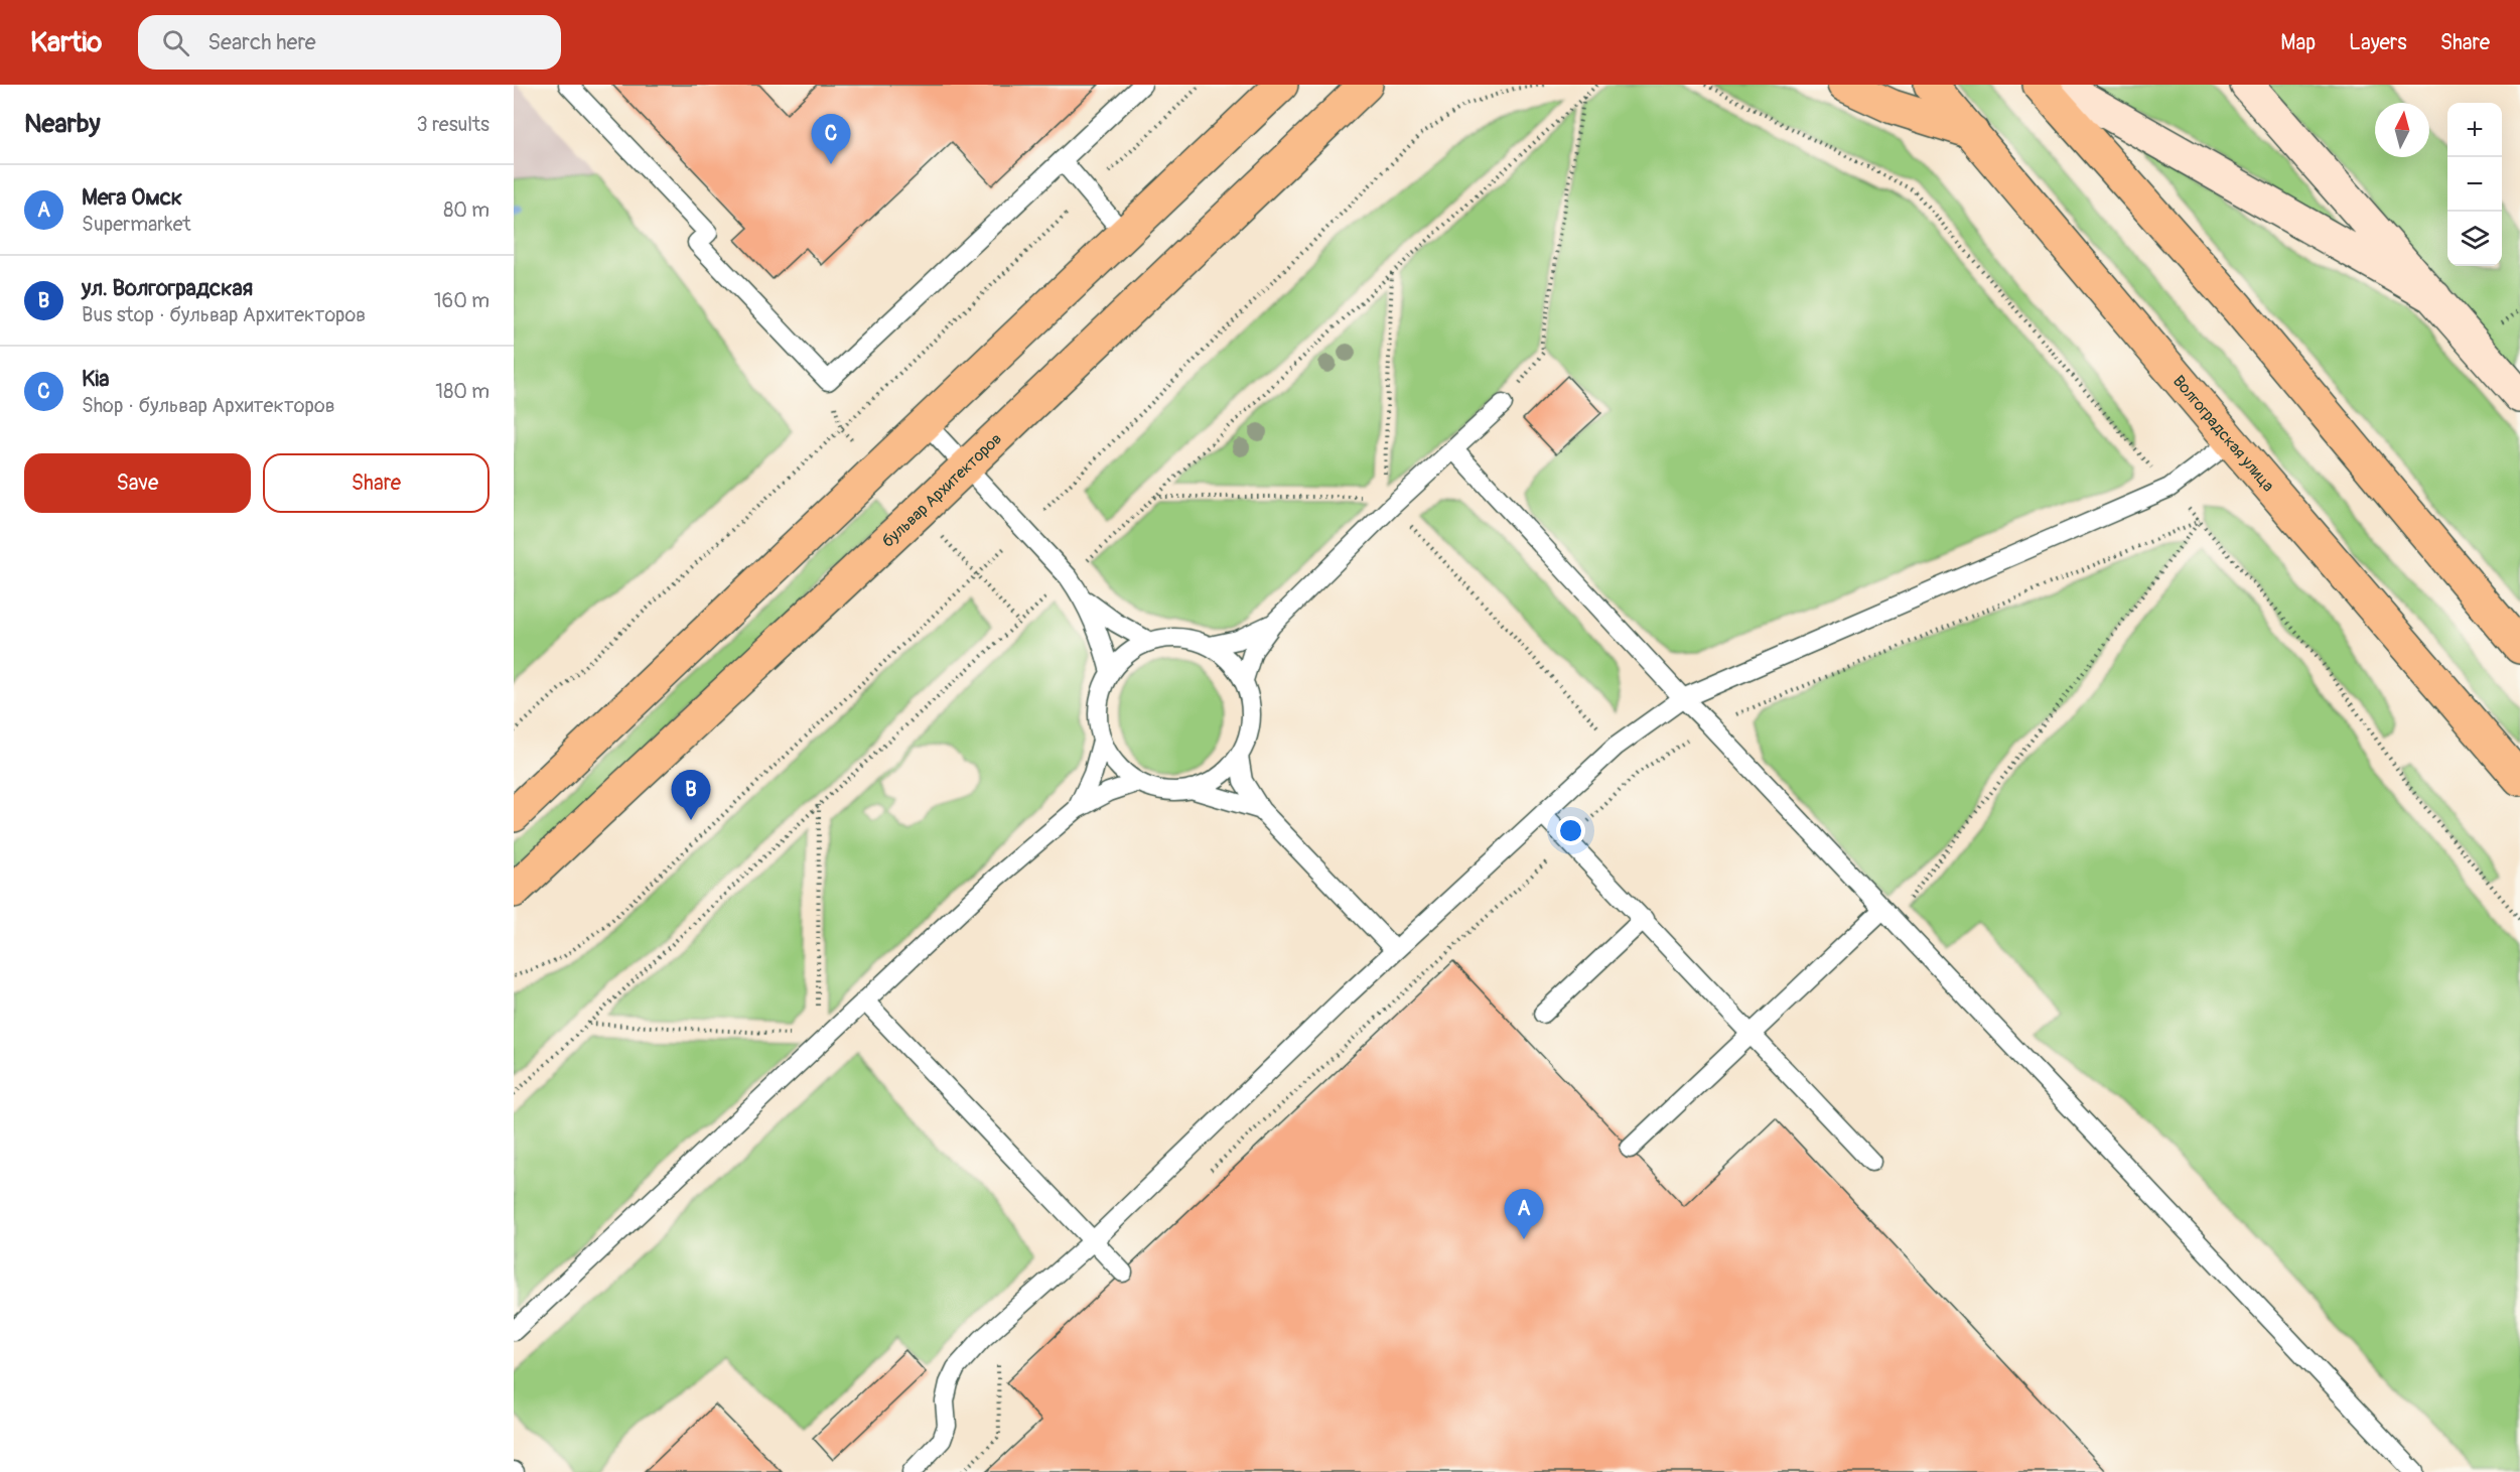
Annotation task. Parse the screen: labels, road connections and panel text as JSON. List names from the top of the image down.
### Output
{
  "streets": {
    "main road": ["Волгоградская улица", "бульвар Архитекторов"]
  },
  "north": "top",
  "page": {
    "header": "Kartio",
    "search": "Search here",
    "nav": ["Map", "Layers", "Share"],
    "heading": ["Nearby", "3 results"],
    "map_buttons": ["+", "−"],
    "pins": ["C", "B", "A"],
    "list": [
      {
        "mark": "A",
        "name": "Мега Омск",
        "note": "Supermarket",
        "value": "80 m"
      },
      {
        "mark": "B",
        "name": "ул. Волгоградская",
        "note": "Bus stop · бульвар Архитекторов",
        "value": "160 m"
      },
      {
        "mark": "C",
        "name": "Kia",
        "note": "Shop · бульвар Архитекторов",
        "value": "180 m"
      }
    ],
    "buttons": ["Save", "Share"]
  }
}
